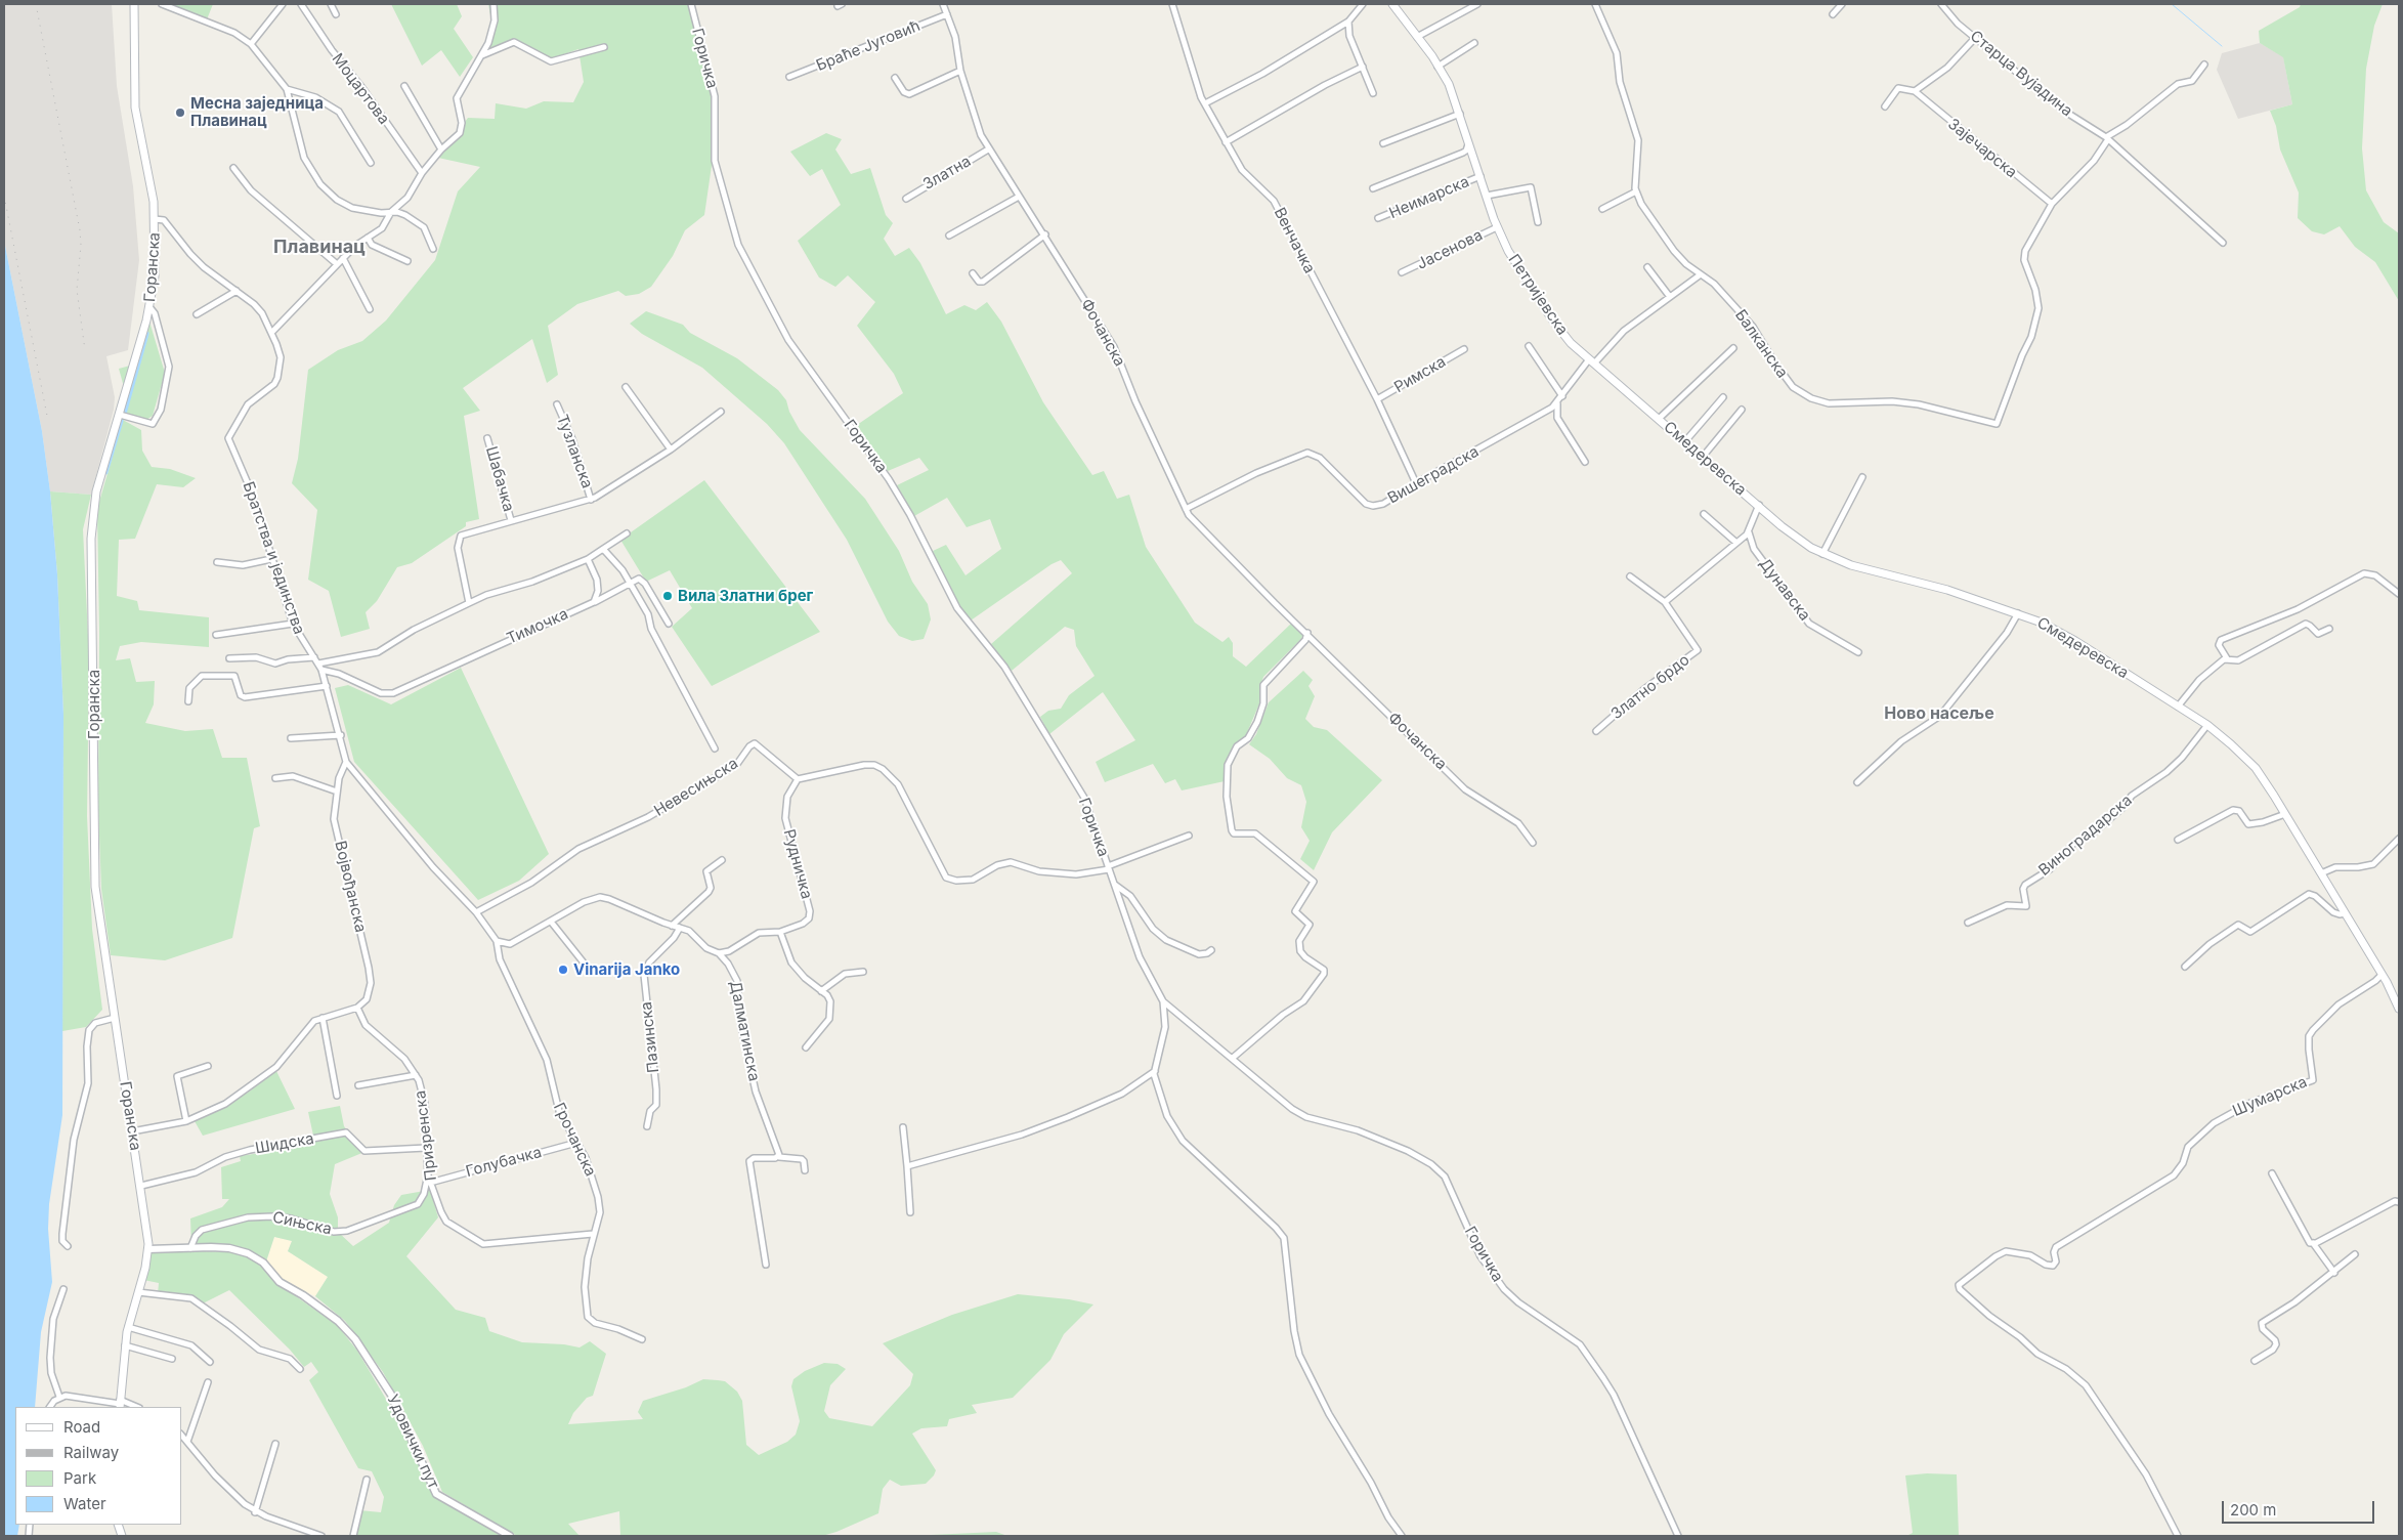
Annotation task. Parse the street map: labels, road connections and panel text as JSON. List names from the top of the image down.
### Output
{
  "streets": {
    "main road": ["Горанска", "Петријевска", "Смедеревска"],
    "street": [
      "Браће Југовић",
      "Горичка",
      "Старца Вујадина",
      "Моцартова",
      "Зајечарска",
      "Златна",
      "Неимарска",
      "Венчачка",
      "Јасенова",
      "Фочанска",
      "Балканска",
      "Римска",
      "Тузланска",
      "Вишеградска",
      "Шабачка",
      "Братства и јединства",
      "Дунавска",
      "Тимочка",
      "Златно брдо",
      "Невесињска",
      "Виноградарска",
      "Рудничка",
      "Војвођанска",
      "Далматинска",
      "Пазинска",
      "Шумарска",
      "Призренска",
      "Грочанска",
      "Шидска",
      "Голубачка",
      "Сињска",
      "Удовички пут"
    ]
  },
  "crossings": [
    ["Браће Југовић", "Фочанска"],
    ["Горичка", "Невесињска"],
    ["Горичка", "Рудничка"],
    ["Зајечарска", "Балканска"],
    ["Златна", "Фочанска"],
    ["Неимарска", "Петријевска"],
    ["Венчачка", "Римска"],
    ["Венчачка", "Вишеградска"],
    ["Јасенова", "Петријевска"],
    ["Горанска", "Братства и јединства"],
    ["Горанска", "Шидска"],
    ["Горанска", "Удовички пут"],
    ["Петријевска", "Смедеревска"],
    ["Петријевска", "Вишеградска"],
    ["Фочанска", "Вишеградска"],
    ["Балканска", "Вишеградска"],
    ["Смедеревска", "Виноградарска"],
    ["Смедеревска", "Шумарска"],
    ["Братства и јединства", "Тимочка"],
    ["Братства и јединства", "Невесињска"],
    ["Братства и јединства", "Војвођанска"],
    ["Братства и јединства", "Грочанска"],
    ["Невесињска", "Рудничка"],
    ["Рудничка", "Далматинска"],
    ["Војвођанска", "Призренска"],
    ["Призренска", "Грочанска"],
    ["Призренска", "Шидска"],
    ["Призренска", "Голубачка"],
    ["Призренска", "Сињска"],
    ["Грочанска", "Голубачка"],
    ["Сињска", "Удовички пут"]
  ],
  "districts": ["Плавинац", "Ново насеље"],
  "places": ["Месна заједница Плавинац", "Вила Златни брег", "Vinarija Janko"],
  "legend": [
    "Road",
    "Railway",
    "Park",
    "Water"
  ],
  "scale_bar": "200 m"
}
